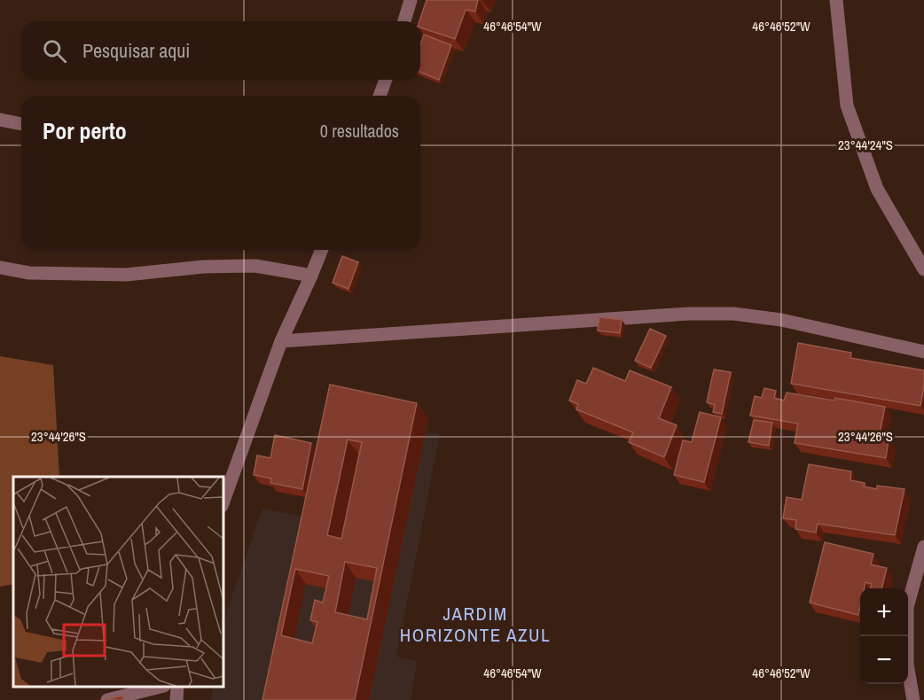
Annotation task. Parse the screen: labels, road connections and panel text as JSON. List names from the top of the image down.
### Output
{
  "districts": ["JARDIM HORIZONTE AZUL"],
  "page": {
    "search": "Pesquisar aqui",
    "heading": ["Por perto", "0 resultados"],
    "map_buttons": ["+", "−"]
  },
  "coordinates": [
    "46°46'54\"W",
    "46°46'52\"W",
    "23°44'24\"S",
    "23°44'26\"S"
  ]
}
